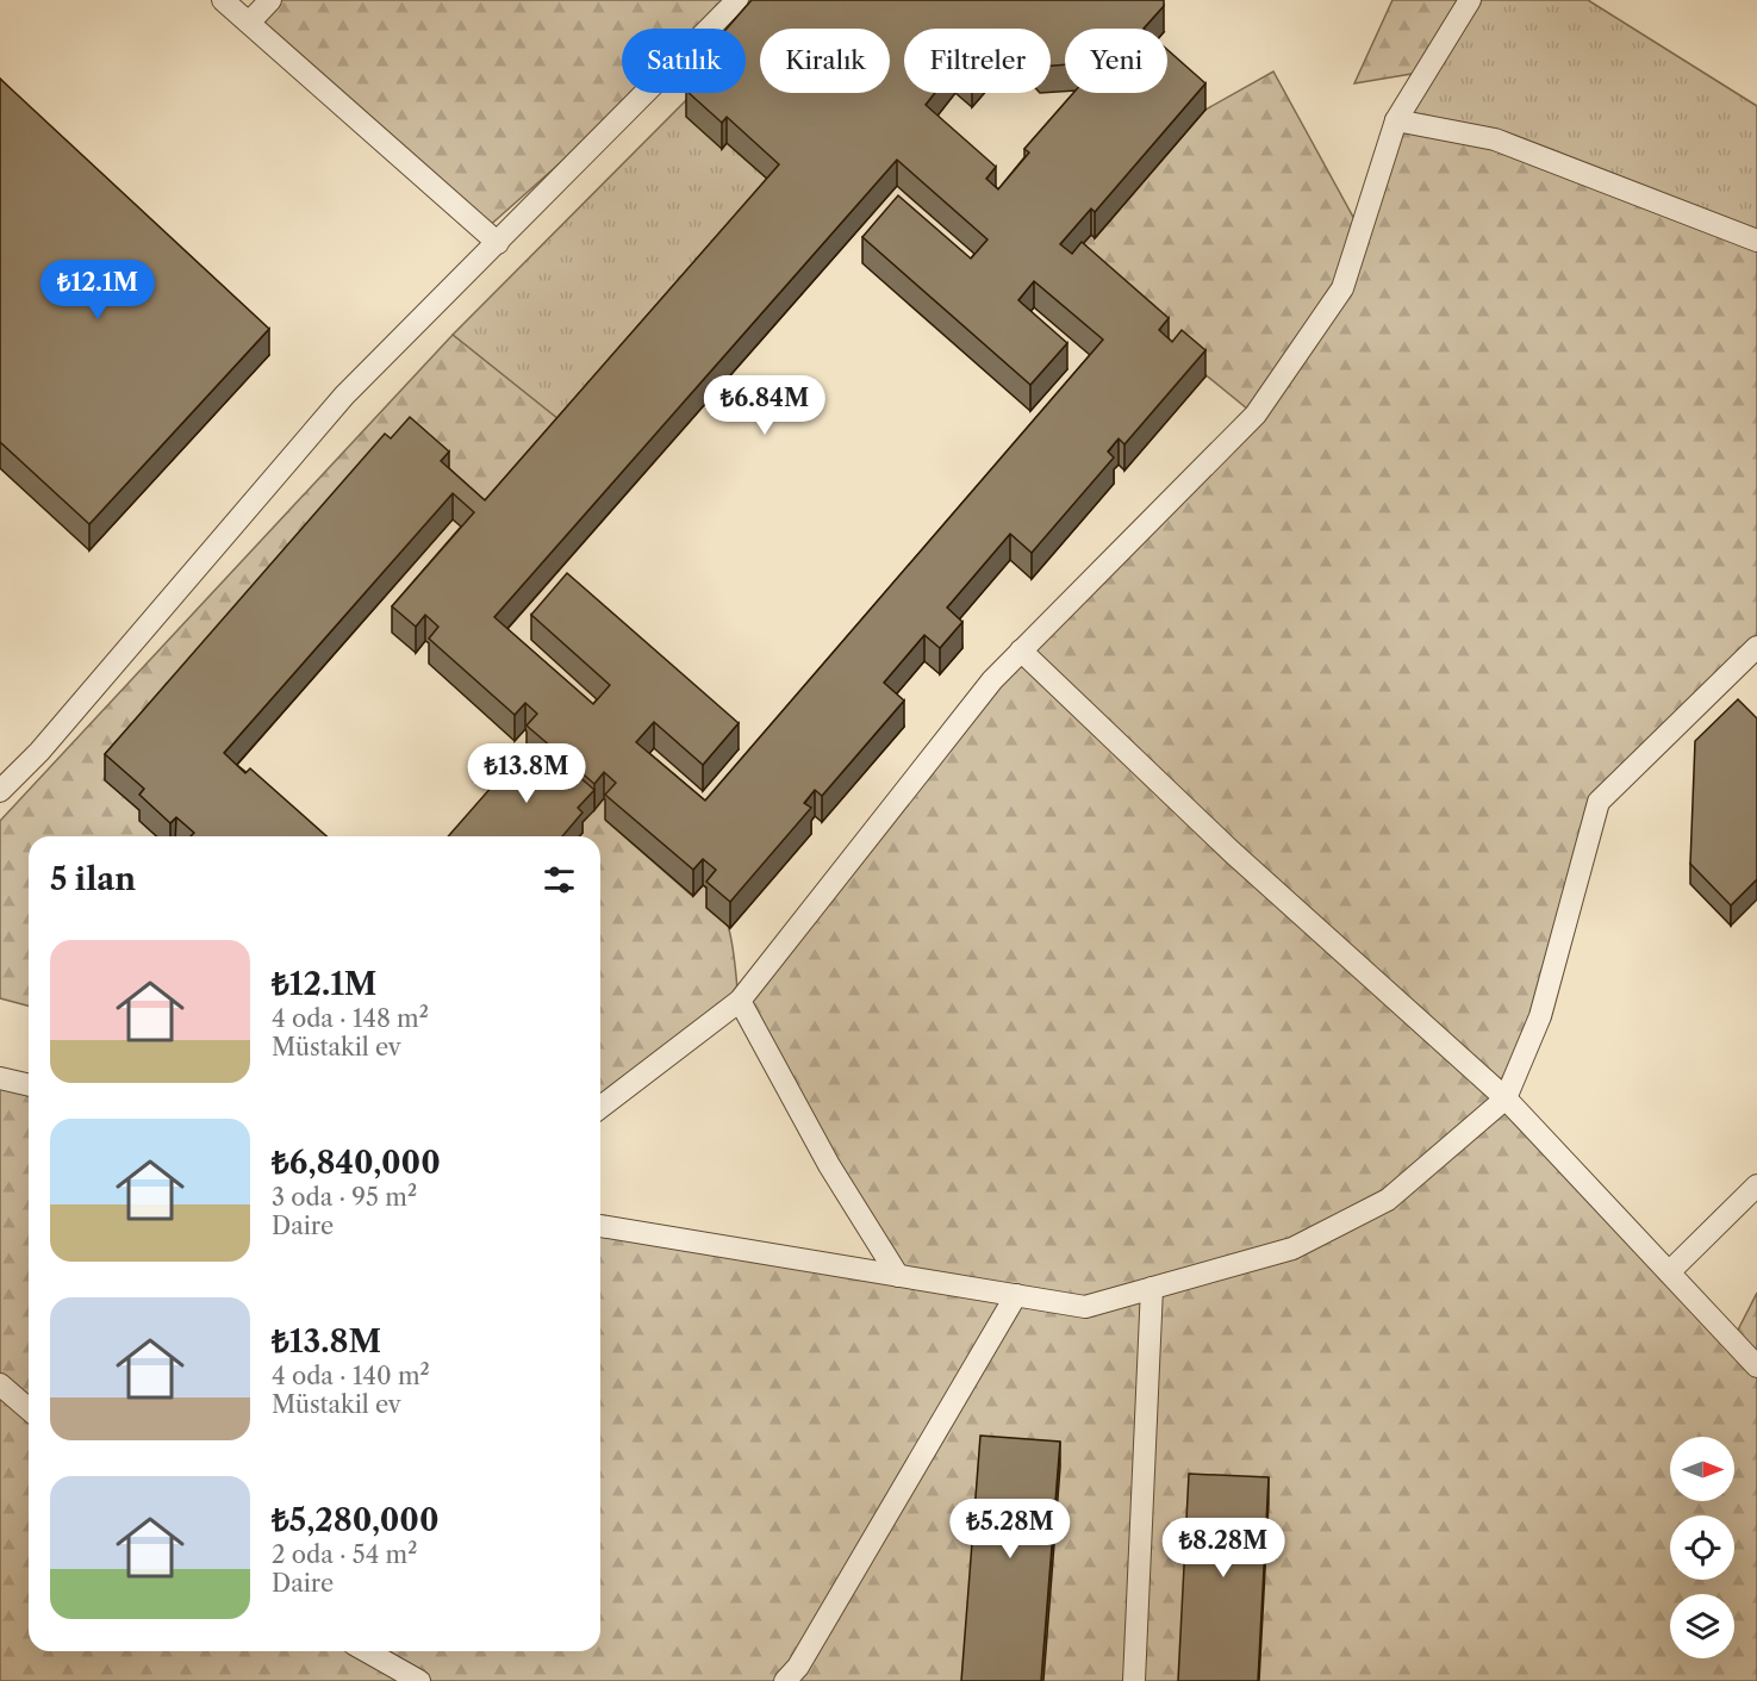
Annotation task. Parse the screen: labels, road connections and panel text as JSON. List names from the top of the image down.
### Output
{
  "north": "right",
  "page": {
    "chip": [
      "Satılık",
      "Kiralık",
      "Filtreler",
      "Yeni"
    ],
    "price": [
      "₺12.1M",
      "₺6.84M",
      "₺13.8M",
      "₺5.28M",
      "₺8.28M"
    ],
    "heading": "5 ilan",
    "list": [
      {
        "name": "₺12.1M",
        "note": "4 oda · 148 m² · Müstakil ev"
      },
      {
        "name": "₺6,840,000",
        "note": "3 oda · 95 m² · Daire"
      },
      {
        "name": "₺13.8M",
        "note": "4 oda · 140 m² · Müstakil ev"
      },
      {
        "name": "₺5,280,000",
        "note": "2 oda · 54 m² · Daire"
      }
    ]
  }
}
